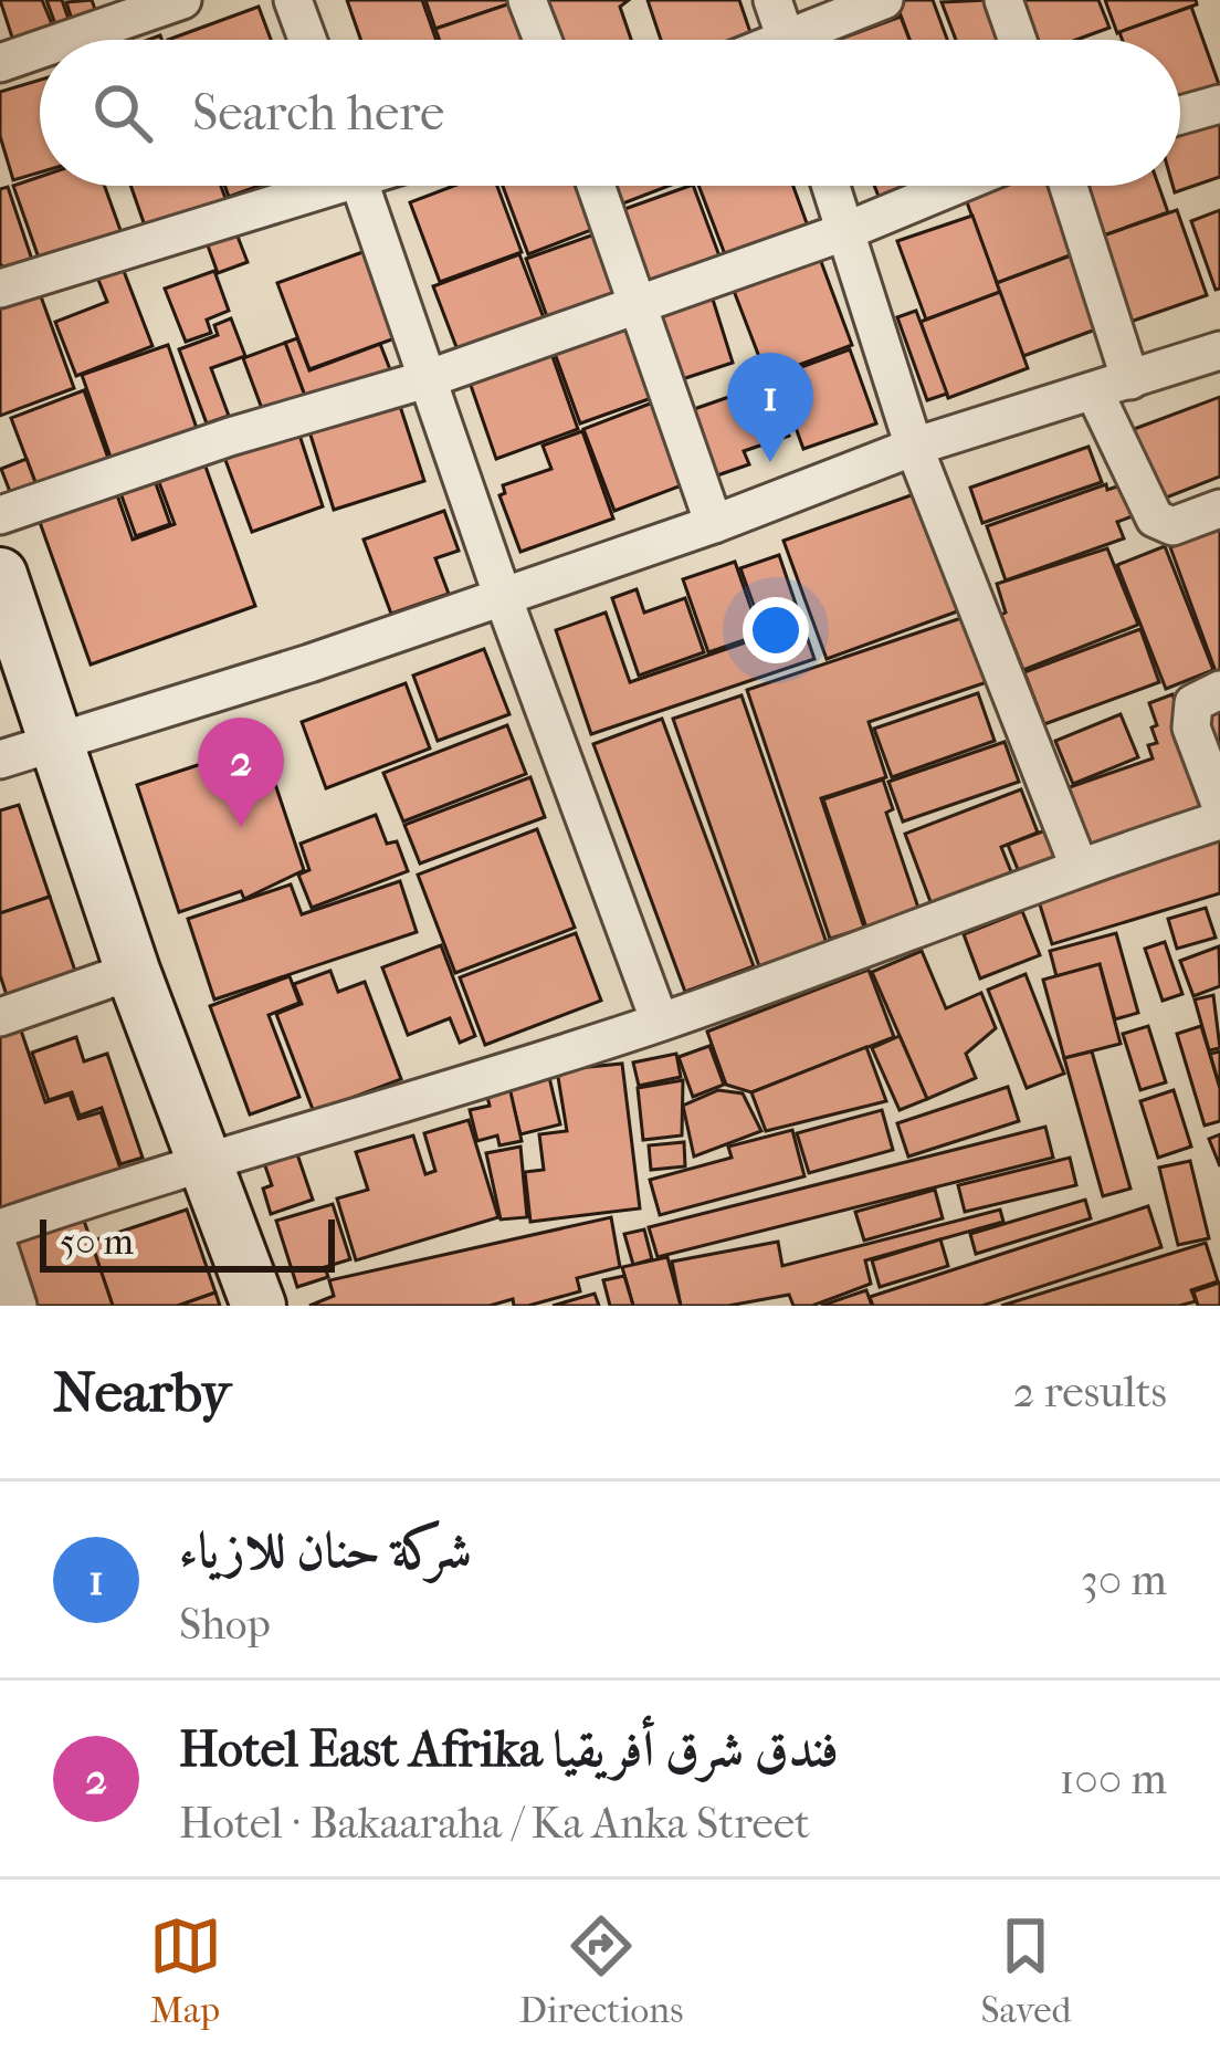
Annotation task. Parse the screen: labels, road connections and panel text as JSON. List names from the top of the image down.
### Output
{
  "scale_bar": "50 m",
  "page": {
    "search": "Search here",
    "pins": ["1", "2"],
    "scale": "50 m",
    "heading": ["Nearby", "2 results"],
    "list": [
      {
        "mark": "1",
        "name": "شركة حنان للازياء",
        "note": "Shop",
        "value": "30 m"
      },
      {
        "mark": "2",
        "name": "Hotel East Afrika فندق شرق أفريقيا",
        "note": "Hotel · Bakaaraha / Ka Anka Street",
        "value": "100 m"
      }
    ],
    "nav": ["Map", "Directions", "Saved"]
  }
}
